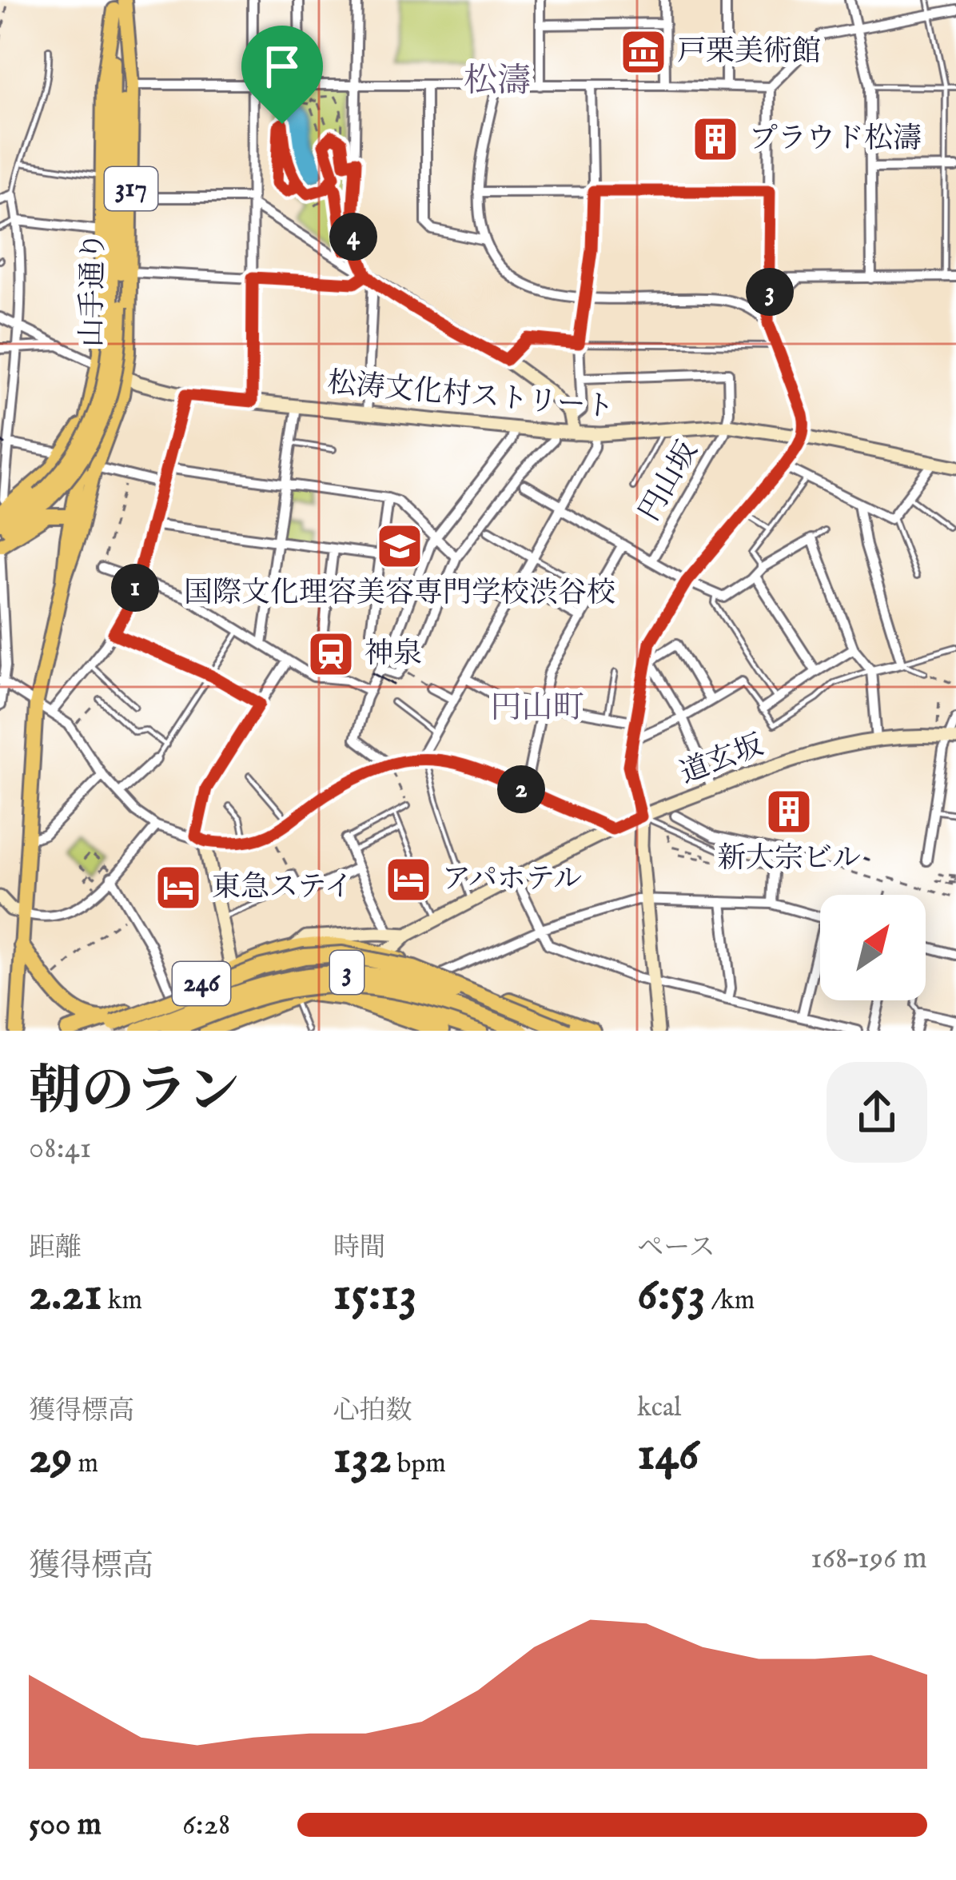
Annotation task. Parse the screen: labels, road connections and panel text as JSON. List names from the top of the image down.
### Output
{
  "streets": {
    "highway": ["3", "246"],
    "main road": ["317", "山手通り"],
    "street": ["松涛文化村ストリート", "円山坂", "道玄坂"]
  },
  "crossings": [
    ["317", "山手通り"],
    ["317", "松涛文化村ストリート"],
    ["松涛文化村ストリート", "円山坂"],
    ["道玄坂", "246"],
    ["3", "246"]
  ],
  "districts": ["松濤", "円山町"],
  "places": {
    "museum": ["戸栗美術館"],
    "building": ["プラウド松濤", "新大宗ビル"],
    "school or university": ["国際文化理容美容専門学校渋谷校"],
    "station": ["神泉"],
    "hotel": ["アパホテル", "東急ステイ"]
  },
  "north": "top right",
  "page": {
    "pins": [
      "4",
      "3",
      "1",
      "2"
    ],
    "heading": ["朝のラン", "08:41"],
    "stats": [
      ["距離", "2.21 km"],
      ["時間", "15:13"],
      ["ペース", "6:53 /km"],
      ["獲得標高", "29 m"],
      ["心拍数", "132 bpm"],
      ["kcal", "146"]
    ],
    "chart": ["獲得標高", "168–196 m"],
    "list": [
      {
        "name": "500 m",
        "note": "6:28"
      }
    ]
  }
}
